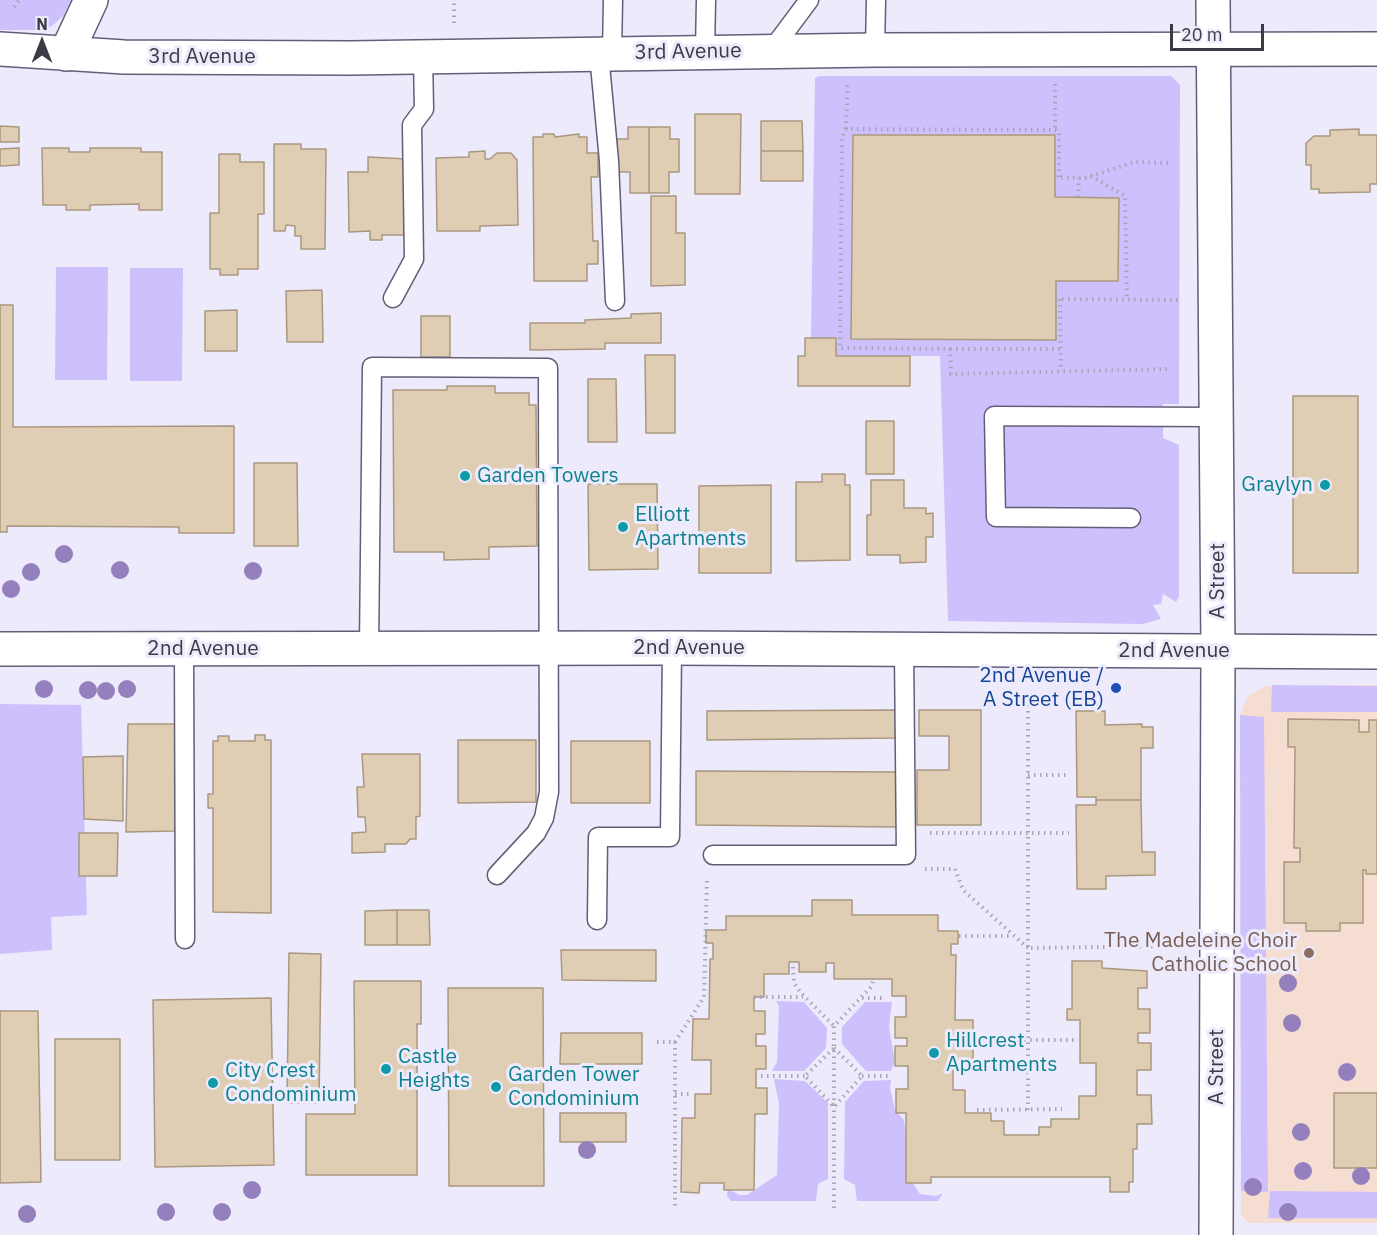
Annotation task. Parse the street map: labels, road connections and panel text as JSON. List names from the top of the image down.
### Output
{
  "streets": {
    "street": ["3rd Avenue", "A Street", "2nd Avenue"]
  },
  "crossings": [
    ["3rd Avenue", "A Street"],
    ["A Street", "2nd Avenue"]
  ],
  "places": [
    "Garden Towers",
    "Graylyn",
    "Elliott Apartments",
    "2nd Avenue / A Street (EB)",
    "The Madeleine Choir Catholic School",
    "Hillcrest Apartments",
    "Castle Heights",
    "City Crest Condominium",
    "Garden Tower Condominium"
  ],
  "scale_bar": "20 m",
  "north": "top"
}
